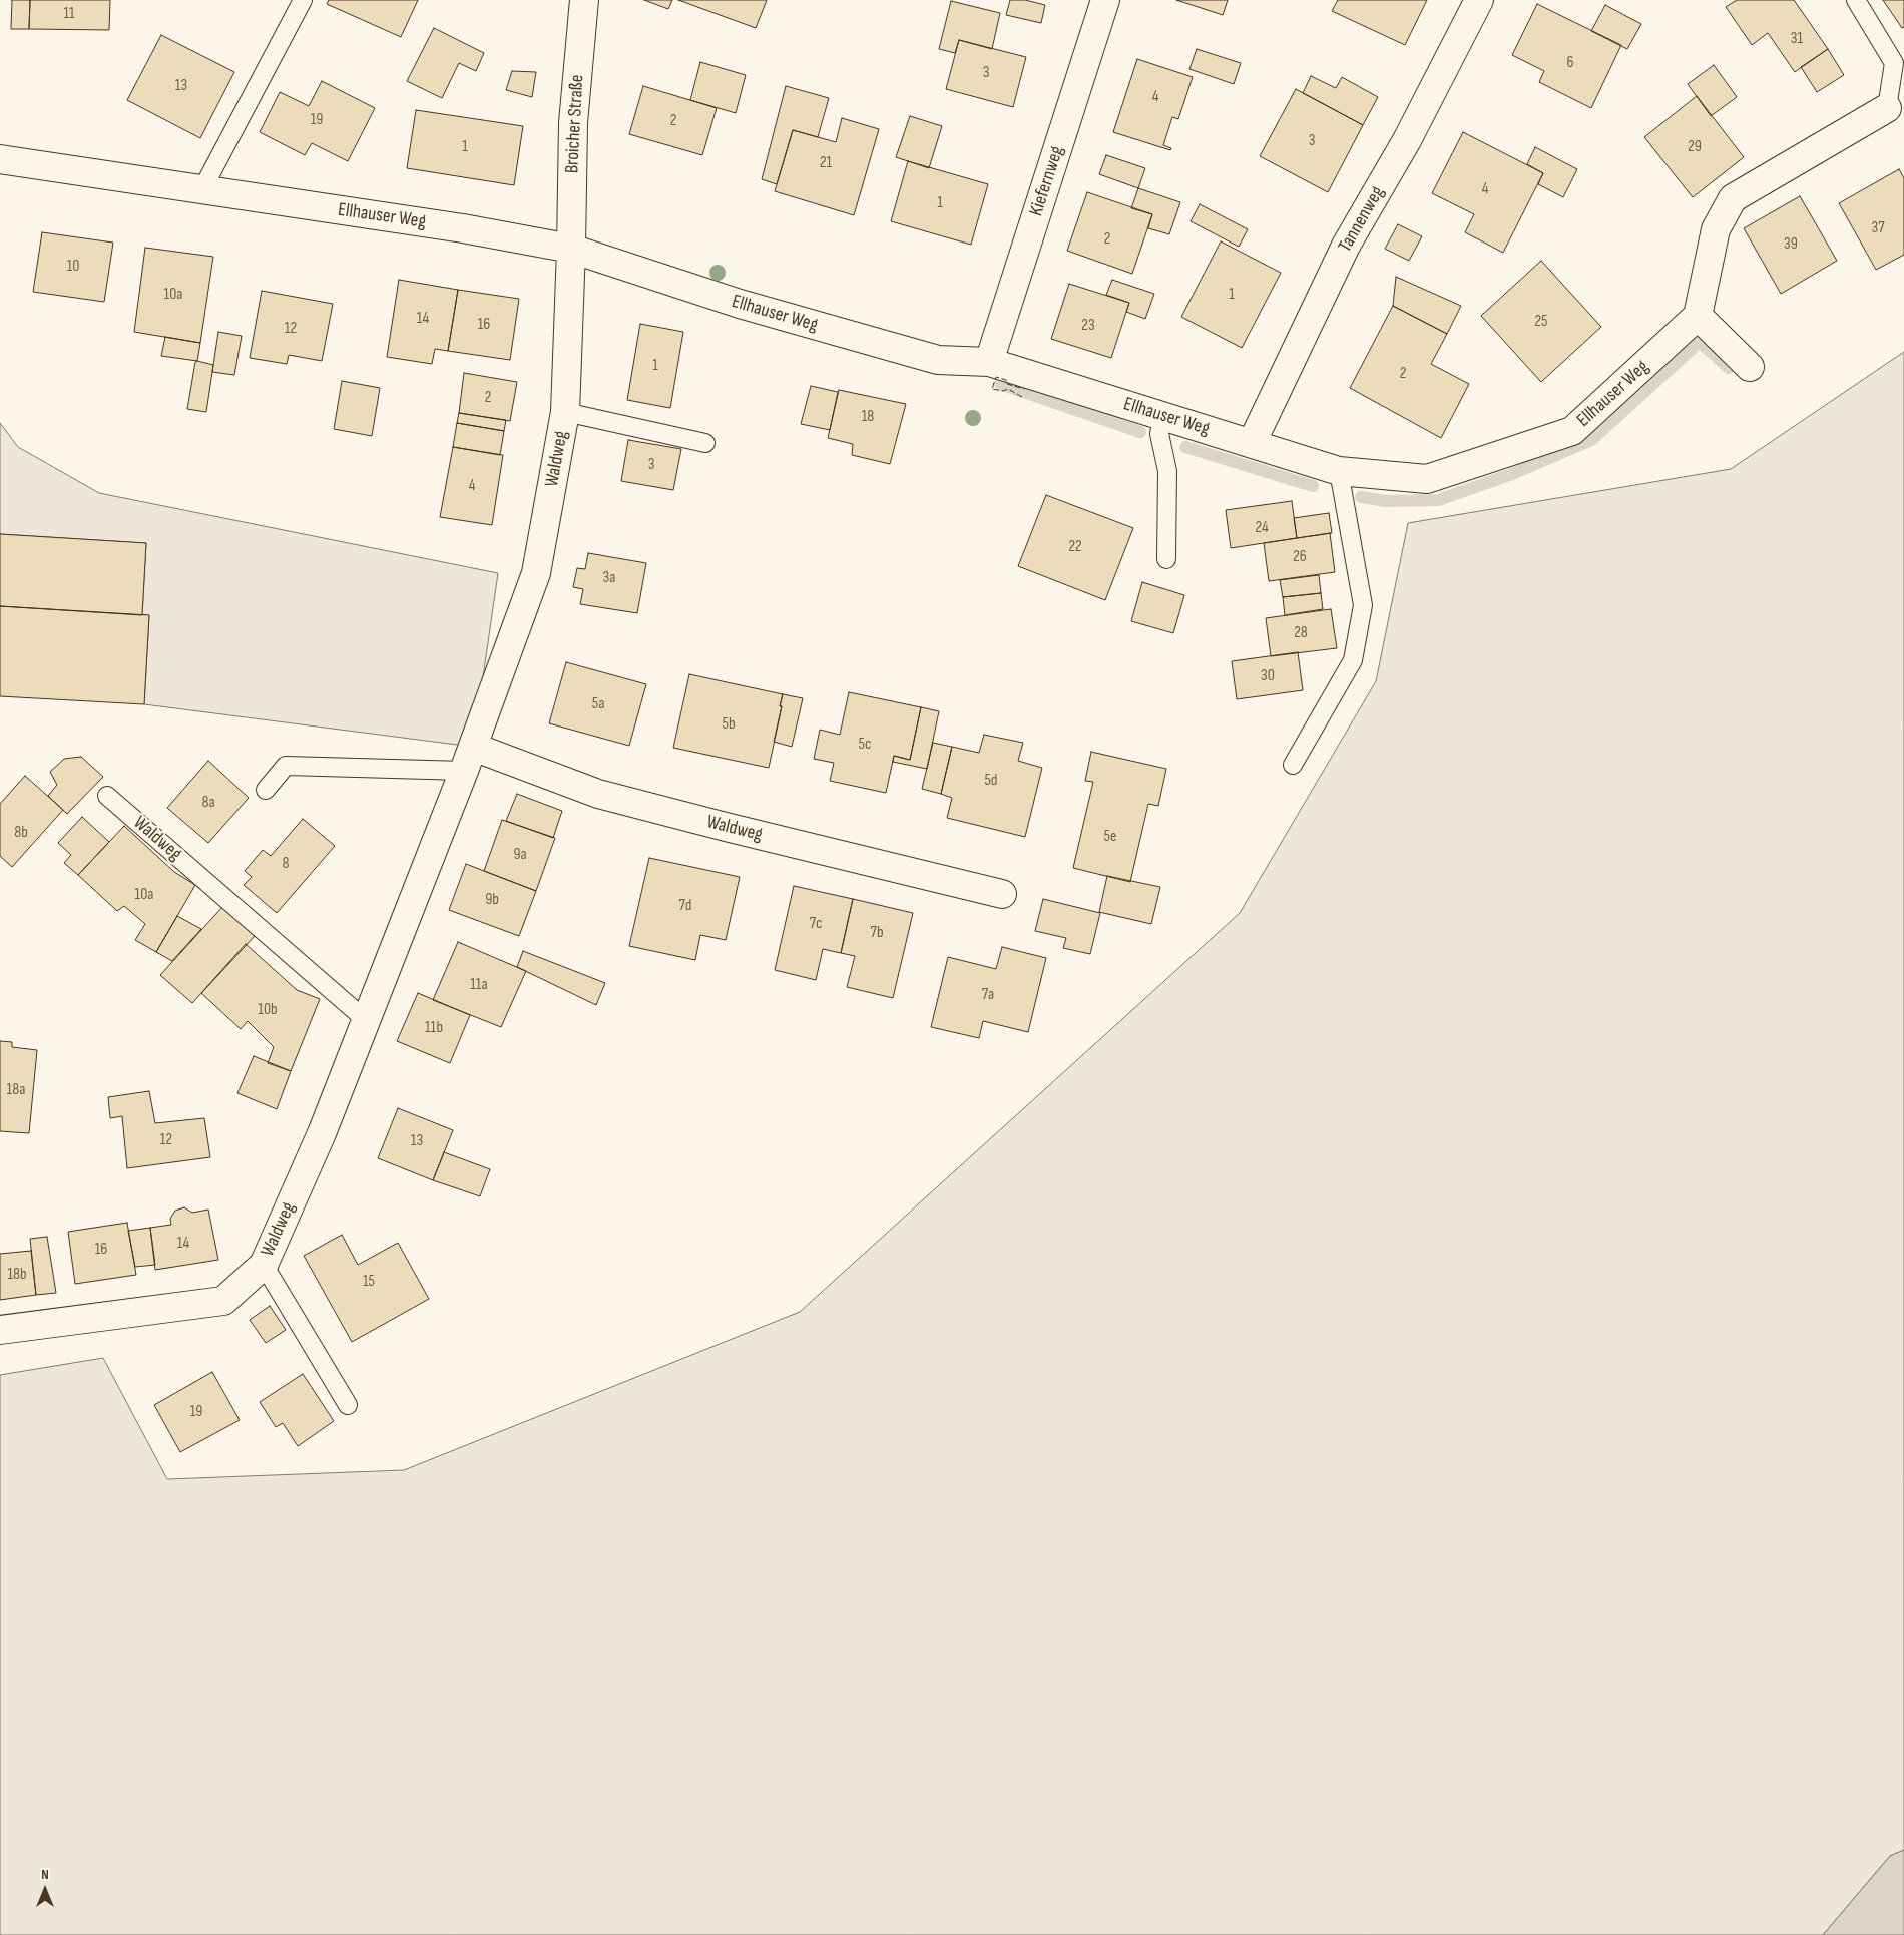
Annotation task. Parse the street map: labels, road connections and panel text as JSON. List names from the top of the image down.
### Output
{
  "streets": {
    "street": [
      "Broicher Straße",
      "Kiefernweg",
      "Ellhauser Weg",
      "Tannenweg",
      "Waldweg"
    ]
  },
  "crossings": [
    ["Broicher Straße", "Ellhauser Weg"],
    ["Broicher Straße", "Waldweg"],
    ["Kiefernweg", "Ellhauser Weg"],
    ["Ellhauser Weg", "Tannenweg"],
    ["Ellhauser Weg", "Waldweg"]
  ],
  "house_numbers": [
    "11",
    "31",
    "6",
    "3",
    "13",
    "4",
    "19",
    "2",
    "3",
    "1",
    "29",
    "21",
    "4",
    "1",
    "37",
    "2",
    "39",
    "10",
    "10a",
    "1",
    "14",
    "25",
    "16",
    "23",
    "12",
    "1",
    "2",
    "2",
    "18",
    "3",
    "4",
    "24",
    "22",
    "26",
    "3a",
    "28",
    "30",
    "5a",
    "5b",
    "5c",
    "5d",
    "8a",
    "8b",
    "5e",
    "9a",
    "8",
    "10a",
    "9b",
    "7d",
    "7c",
    "7b",
    "11a",
    "7a",
    "10b",
    "11b",
    "18a",
    "12",
    "13",
    "14",
    "16",
    "18b",
    "15",
    "19"
  ],
  "north": "top"
}
